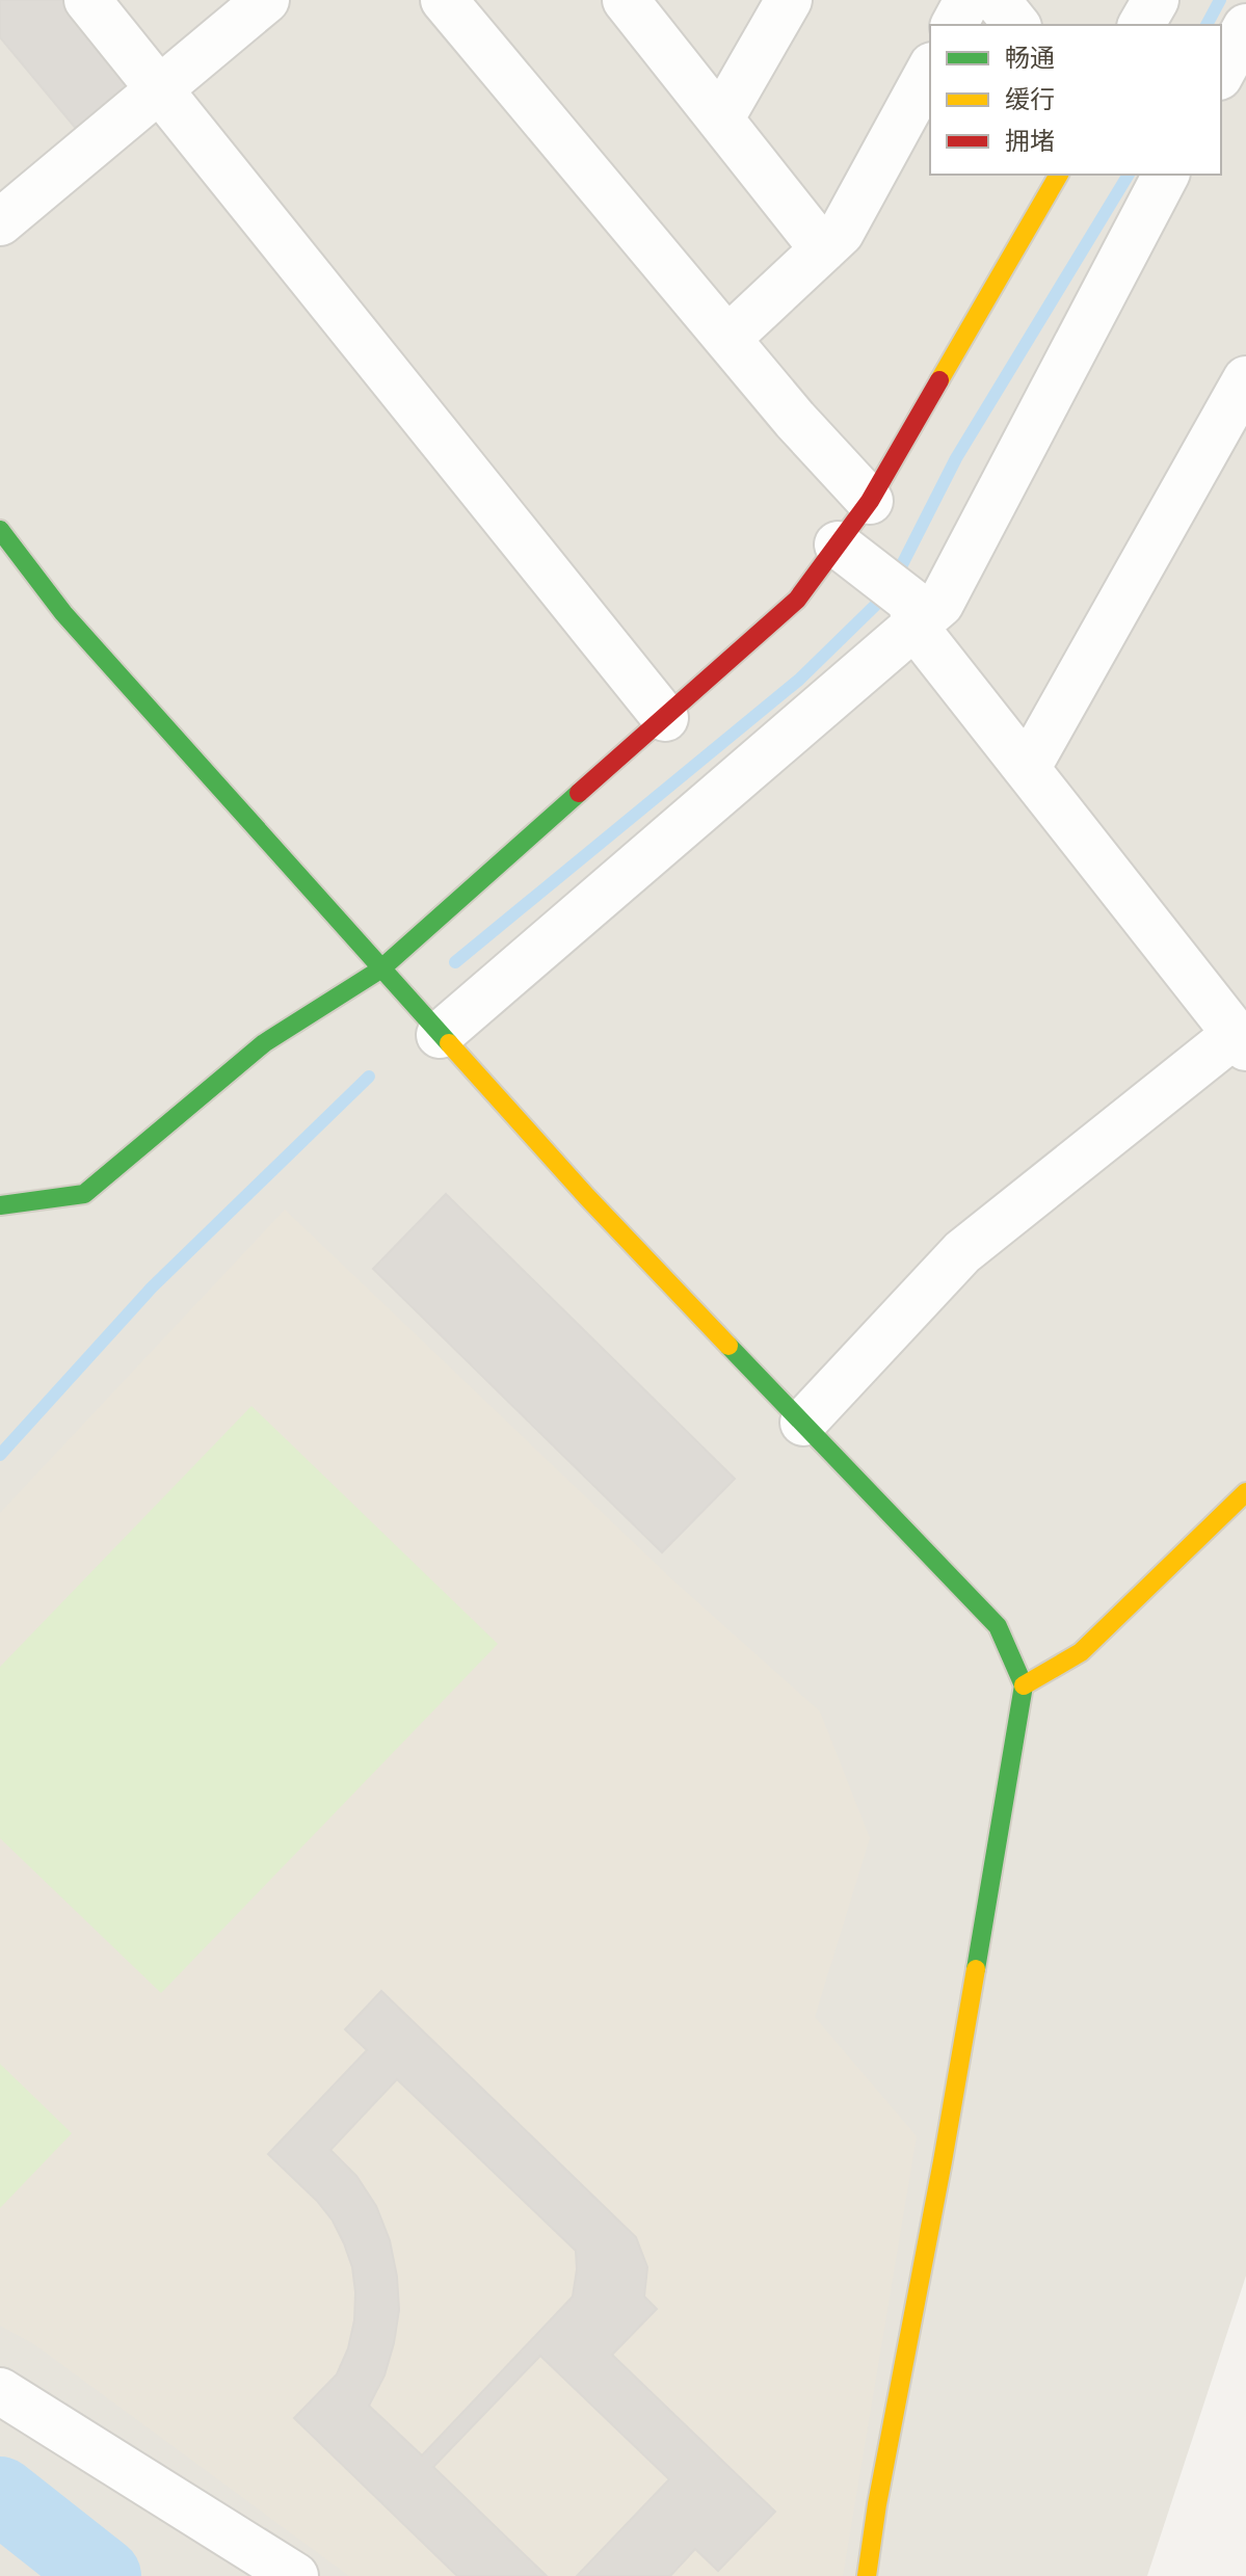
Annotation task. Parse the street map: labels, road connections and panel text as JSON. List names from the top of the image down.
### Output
{
  "legend": ["畅通", "缓行", "拥堵"]
}
